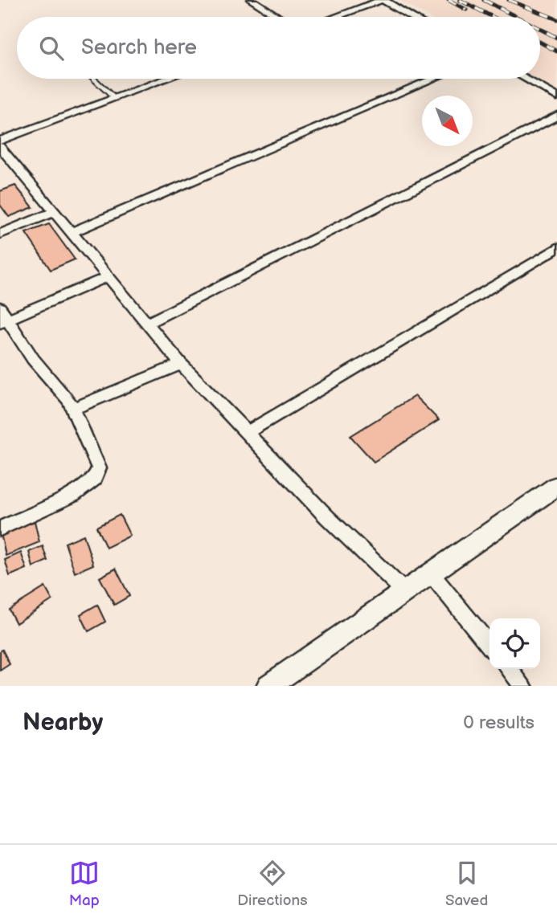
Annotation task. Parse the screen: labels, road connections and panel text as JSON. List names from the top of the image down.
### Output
{
  "north": "bottom right",
  "page": {
    "search": "Search here",
    "heading": ["Nearby", "0 results"],
    "nav": ["Map", "Directions", "Saved"]
  }
}
